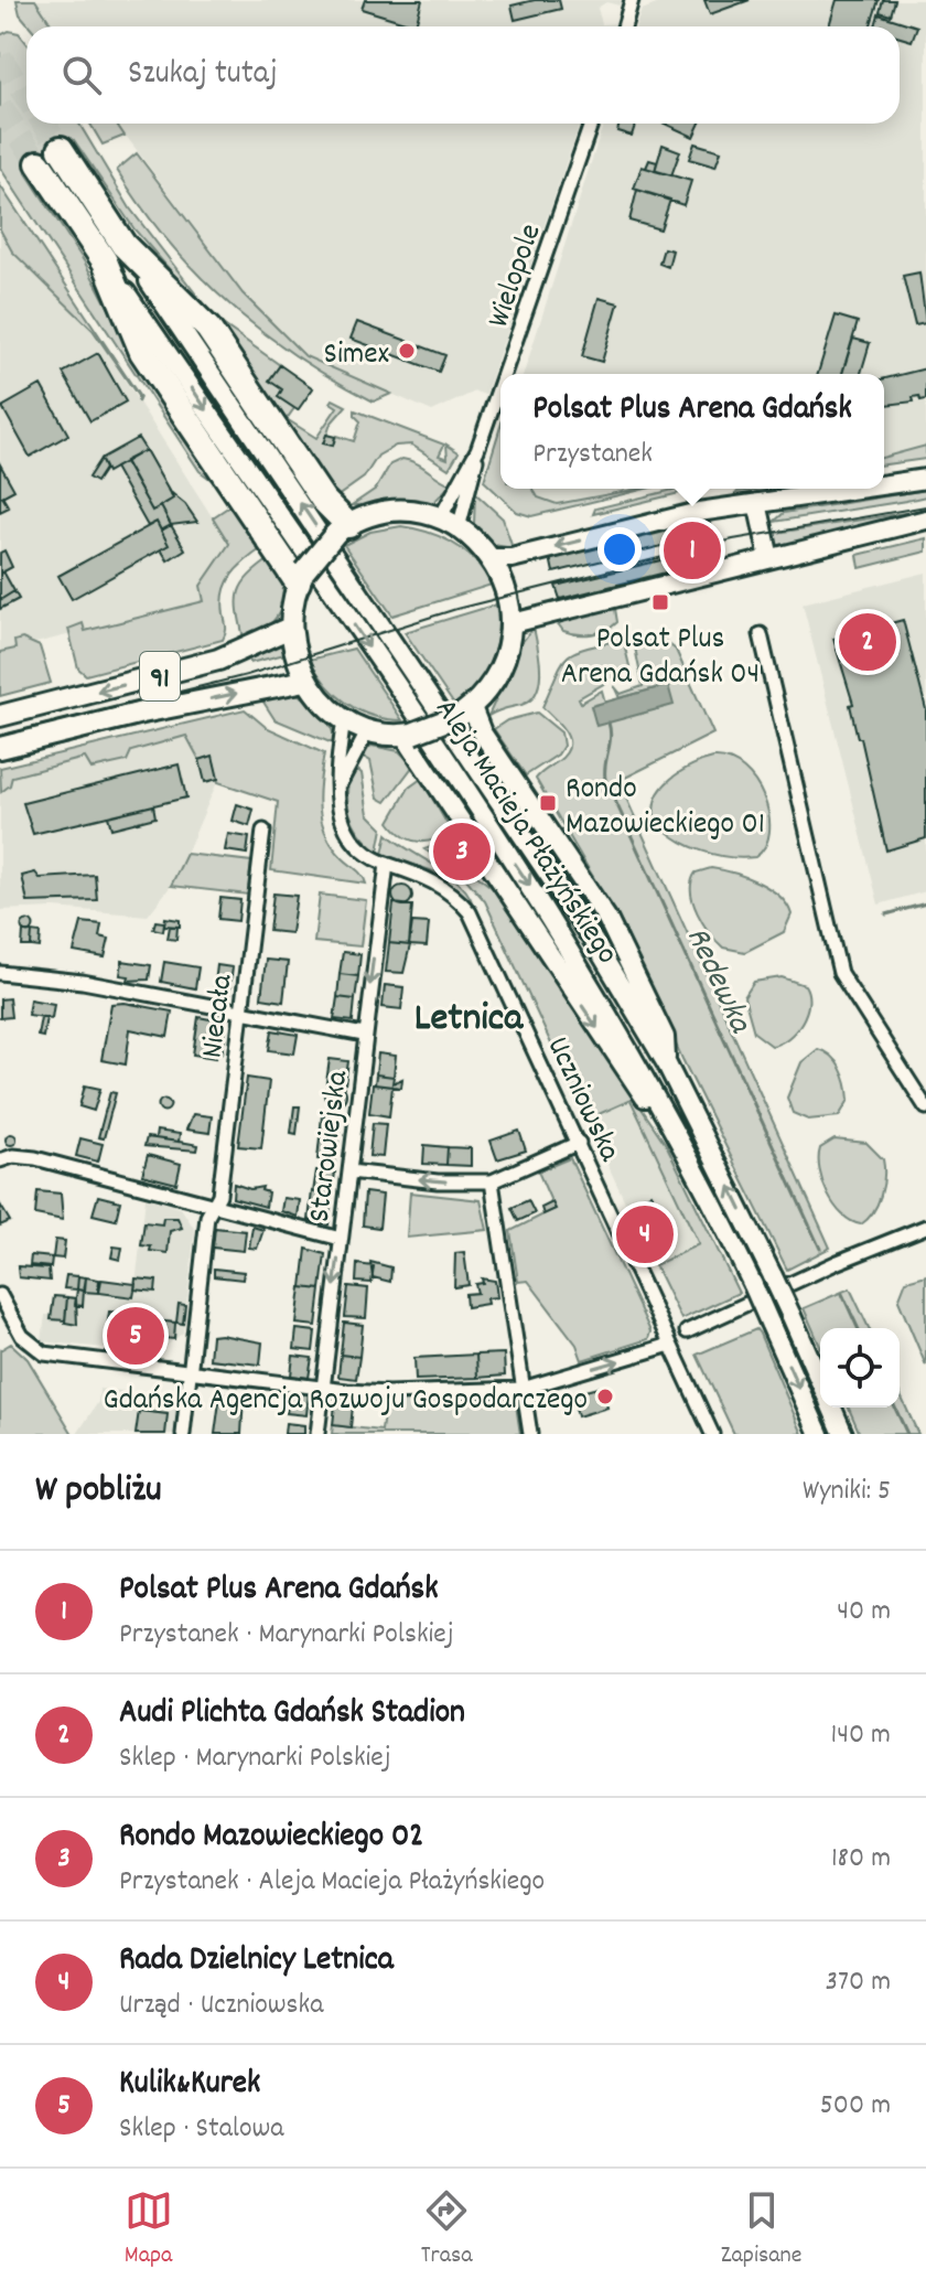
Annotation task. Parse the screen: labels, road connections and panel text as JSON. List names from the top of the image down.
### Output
{
  "streets": {
    "highway": ["Aleja Macieja Płażyńskiego"],
    "main road": ["91"],
    "street": [
      "Wielopole",
      "Niecała",
      "Uczniowska",
      "Starowiejska"
    ]
  },
  "crossings": [
    ["Wielopole", "91"],
    ["Wielopole", "Uczniowska"],
    ["91", "Uczniowska"],
    ["Uczniowska", "Starowiejska"]
  ],
  "one_way": ["Starowiejska"],
  "districts": ["Letnica"],
  "water": ["Redewka"],
  "places": {
    "other": ["Simex", "Gdańska Agencja Rozwoju Gospodarczego"],
    "transit": ["Polsat Plus Arena Gdańsk 04", "Rondo Mazowieckiego 01"]
  },
  "page": {
    "search": "Szukaj tutaj",
    "popup": ["Polsat Plus Arena Gdańsk", "Przystanek"],
    "pins": [
      "1",
      "2",
      "3",
      "4",
      "5"
    ],
    "heading": ["W pobliżu", "Wyniki: 5"],
    "list": [
      {
        "mark": "1",
        "name": "Polsat Plus Arena Gdańsk",
        "note": "Przystanek · Marynarki Polskiej",
        "value": "40 m"
      },
      {
        "mark": "2",
        "name": "Audi Plichta Gdańsk Stadion",
        "note": "Sklep · Marynarki Polskiej",
        "value": "140 m"
      },
      {
        "mark": "3",
        "name": "Rondo Mazowieckiego 02",
        "note": "Przystanek · Aleja Macieja Płażyńskiego",
        "value": "180 m"
      },
      {
        "mark": "4",
        "name": "Rada Dzielnicy Letnica",
        "note": "Urząd · Uczniowska",
        "value": "370 m"
      },
      {
        "mark": "5",
        "name": "Kulik&Kurek",
        "note": "Sklep · Stalowa",
        "value": "500 m"
      }
    ],
    "nav": ["Mapa", "Trasa", "Zapisane"]
  }
}
